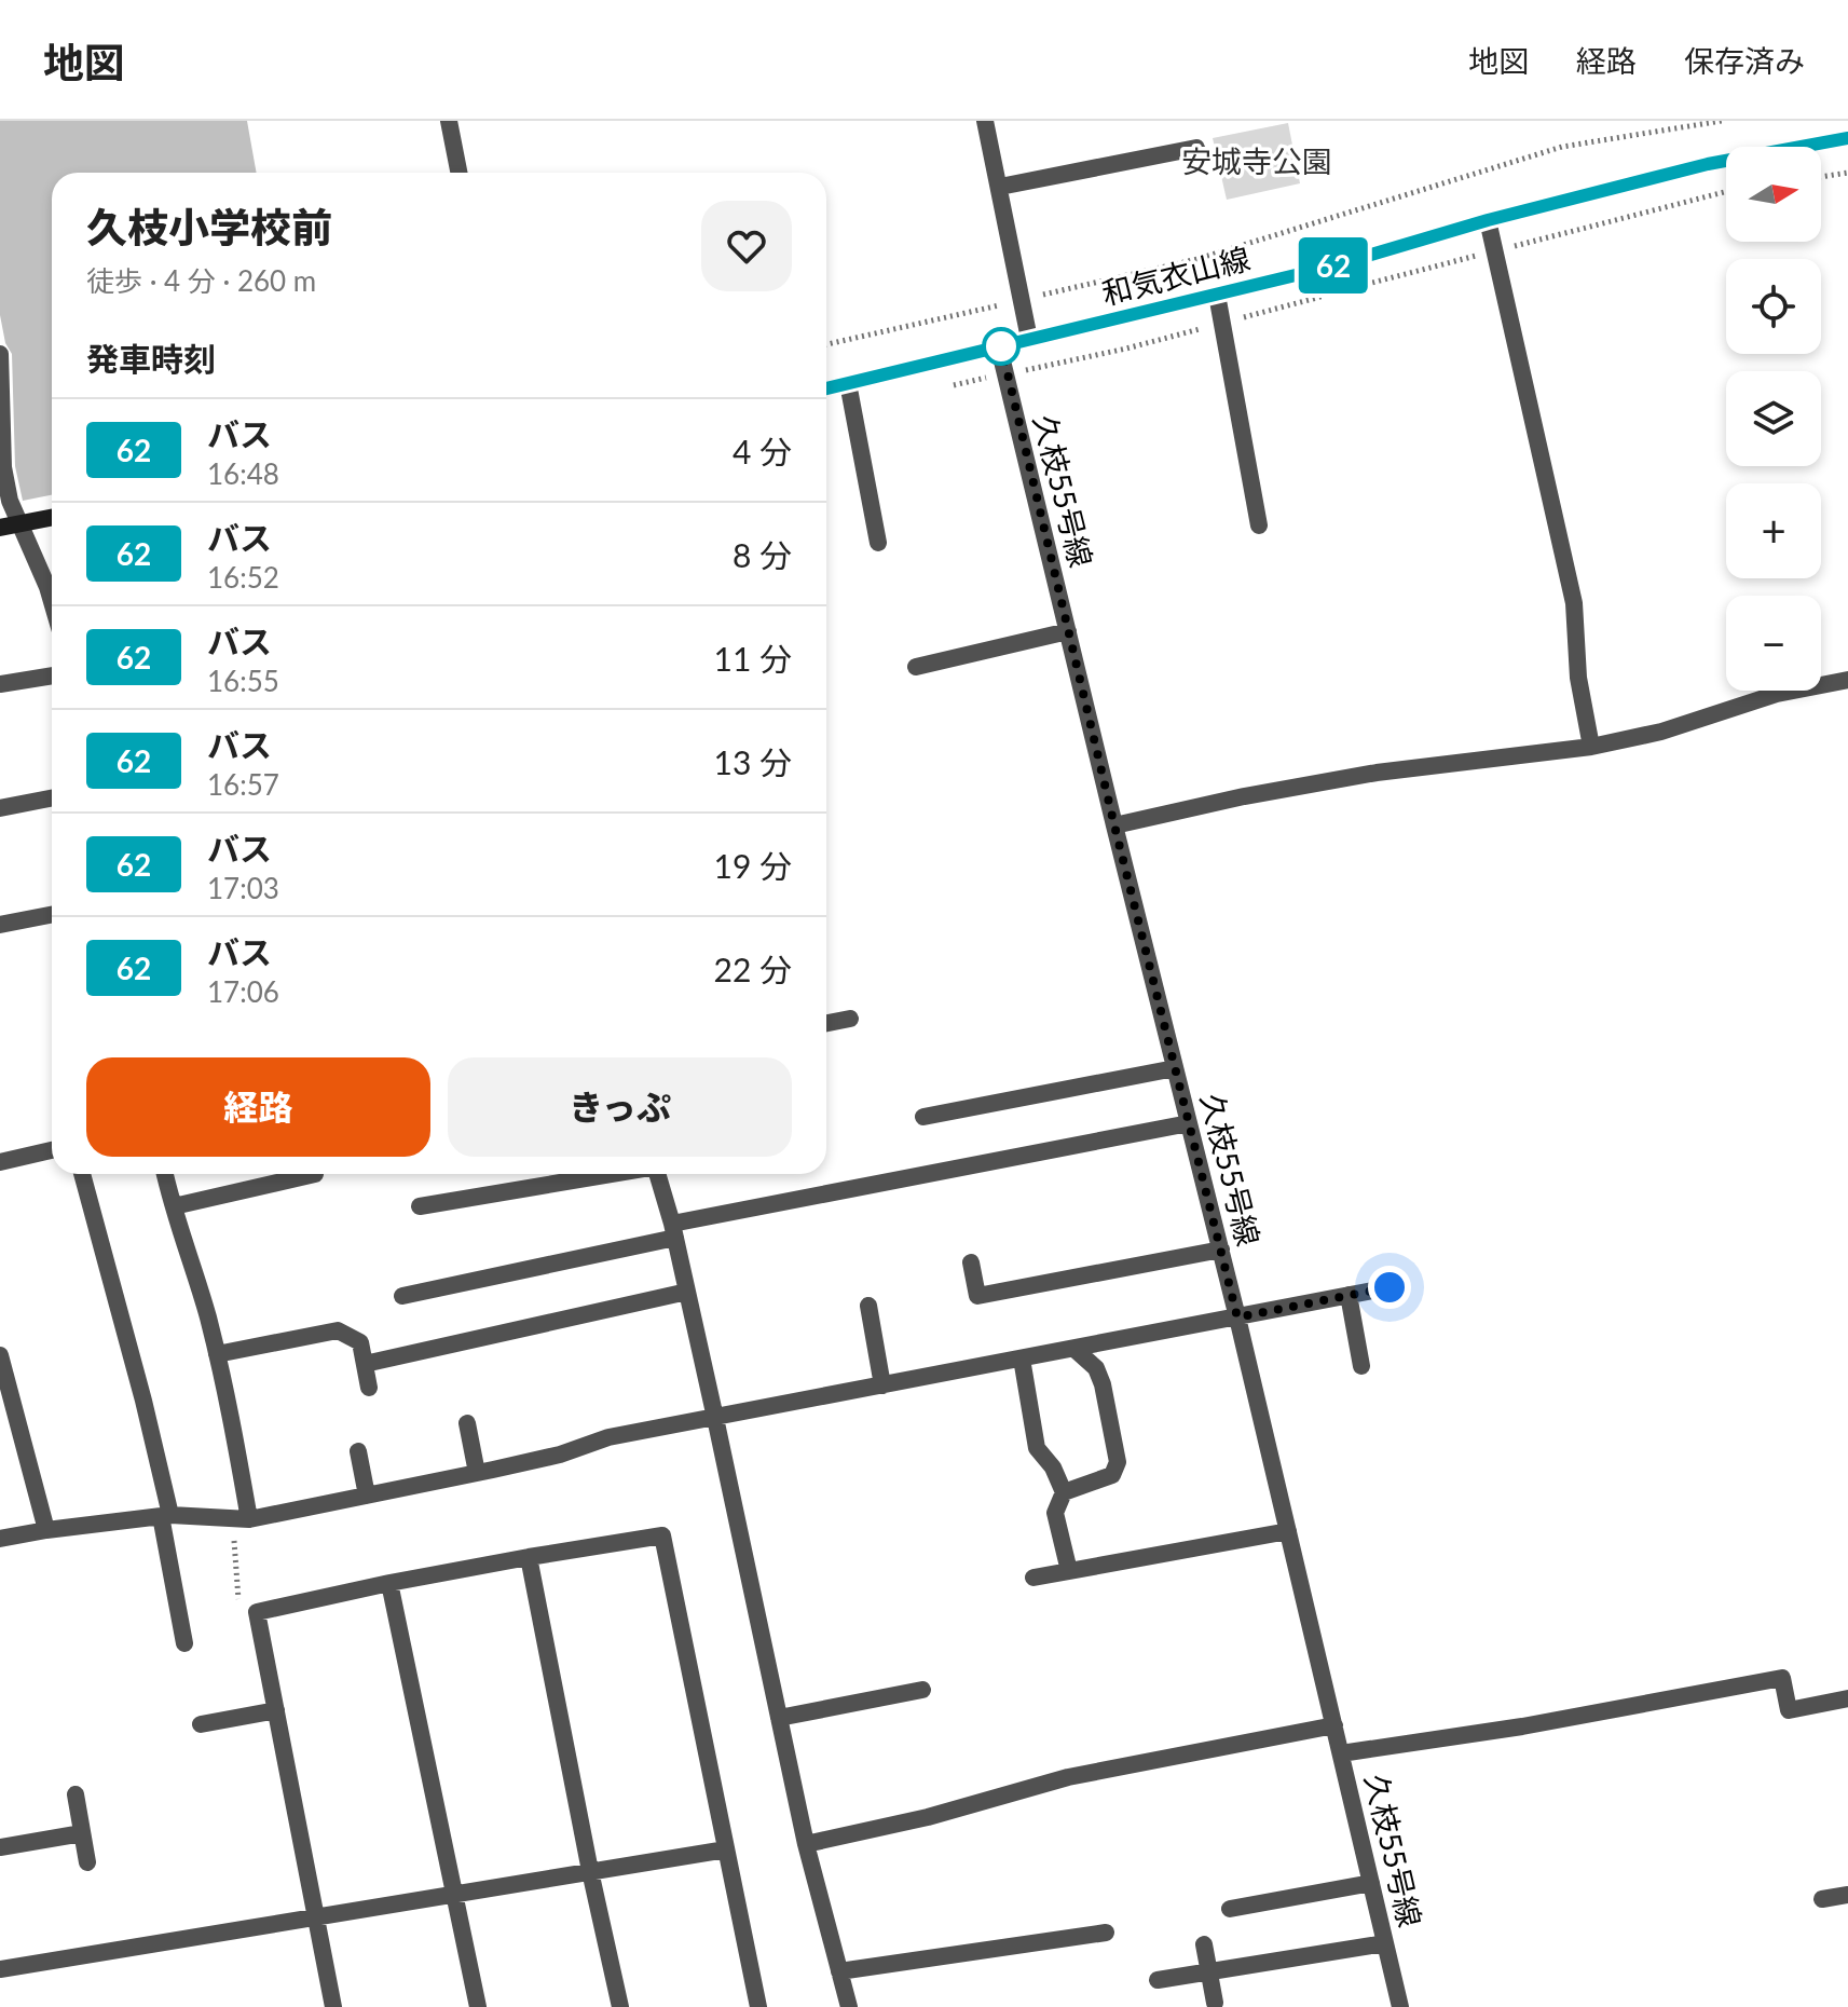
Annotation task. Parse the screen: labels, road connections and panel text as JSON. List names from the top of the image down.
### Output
{
  "streets": {
    "main road": ["和気衣山線"],
    "street": ["久枝55号線"]
  },
  "crossings": [
    ["和気衣山線", "久枝55号線"]
  ],
  "parks": ["安城寺公園"],
  "lines": ["bus line 62"],
  "north": "right",
  "page": {
    "header": "地図",
    "nav": ["地図", "経路", "保存済み"],
    "on_map": "62",
    "map_buttons": ["+", "−"],
    "heading": [
      ["久枝小学校前", "徒歩 · 4 分 · 260 m"],
      "発車時刻"
    ],
    "list": [
      {
        "mark": "62",
        "name": "バス",
        "note": "16:48",
        "value": "4 分"
      },
      {
        "mark": "62",
        "name": "バス",
        "note": "16:52",
        "value": "8 分"
      },
      {
        "mark": "62",
        "name": "バス",
        "note": "16:55",
        "value": "11 分"
      },
      {
        "mark": "62",
        "name": "バス",
        "note": "16:57",
        "value": "13 分"
      },
      {
        "mark": "62",
        "name": "バス",
        "note": "17:03",
        "value": "19 分"
      },
      {
        "mark": "62",
        "name": "バス",
        "note": "17:06",
        "value": "22 分"
      }
    ],
    "buttons": ["経路", "きっぷ"]
  }
}
